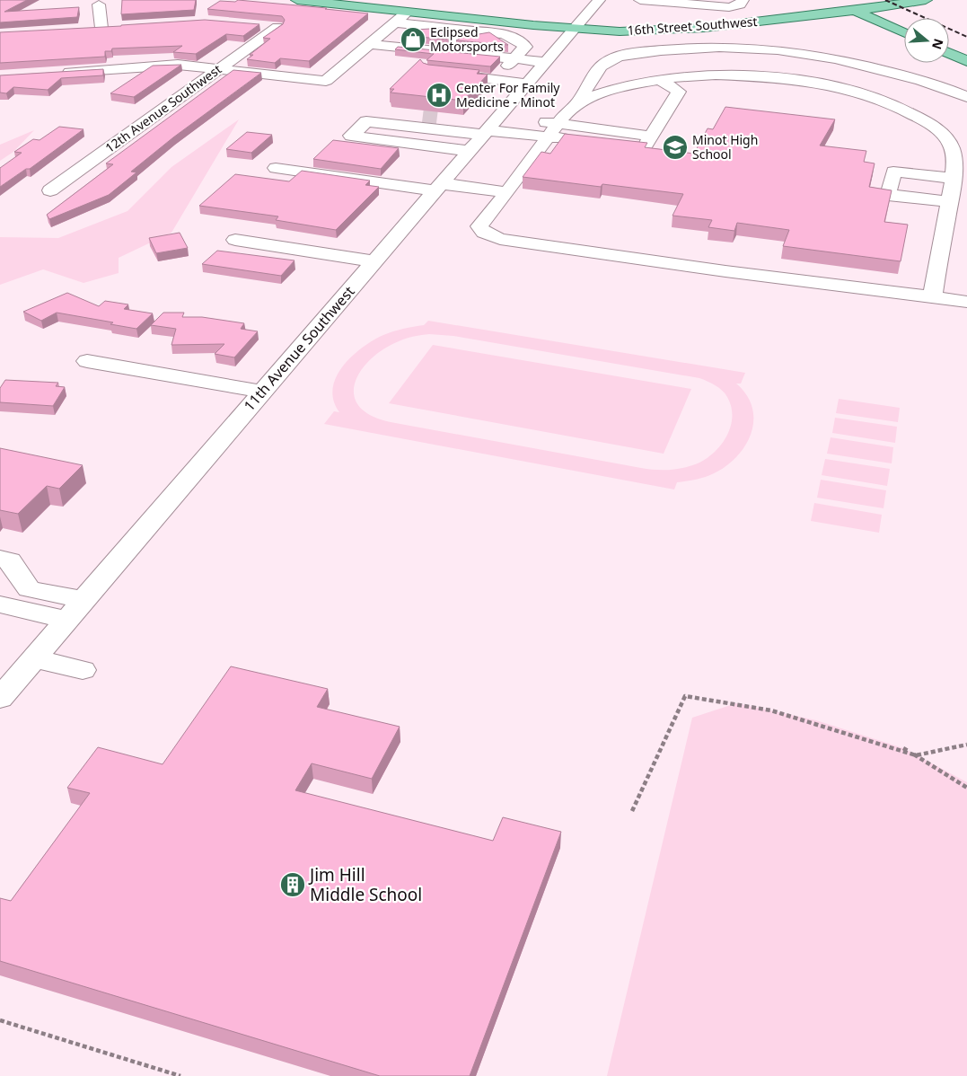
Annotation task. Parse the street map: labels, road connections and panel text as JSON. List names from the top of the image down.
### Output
{
  "streets": {
    "main road": ["16th Street Southwest"],
    "street": ["12th Avenue Southwest", "11th Avenue Southwest"]
  },
  "crossings": [
    ["16th Street Southwest", "11th Avenue Southwest"]
  ],
  "places": {
    "shop": ["Eclipsed Motorsports"],
    "hospital": ["Center For Family Medicine - Minot"],
    "school or university": ["Minot High School"],
    "building": ["Jim Hill Middle School"]
  },
  "north": "right"
}
